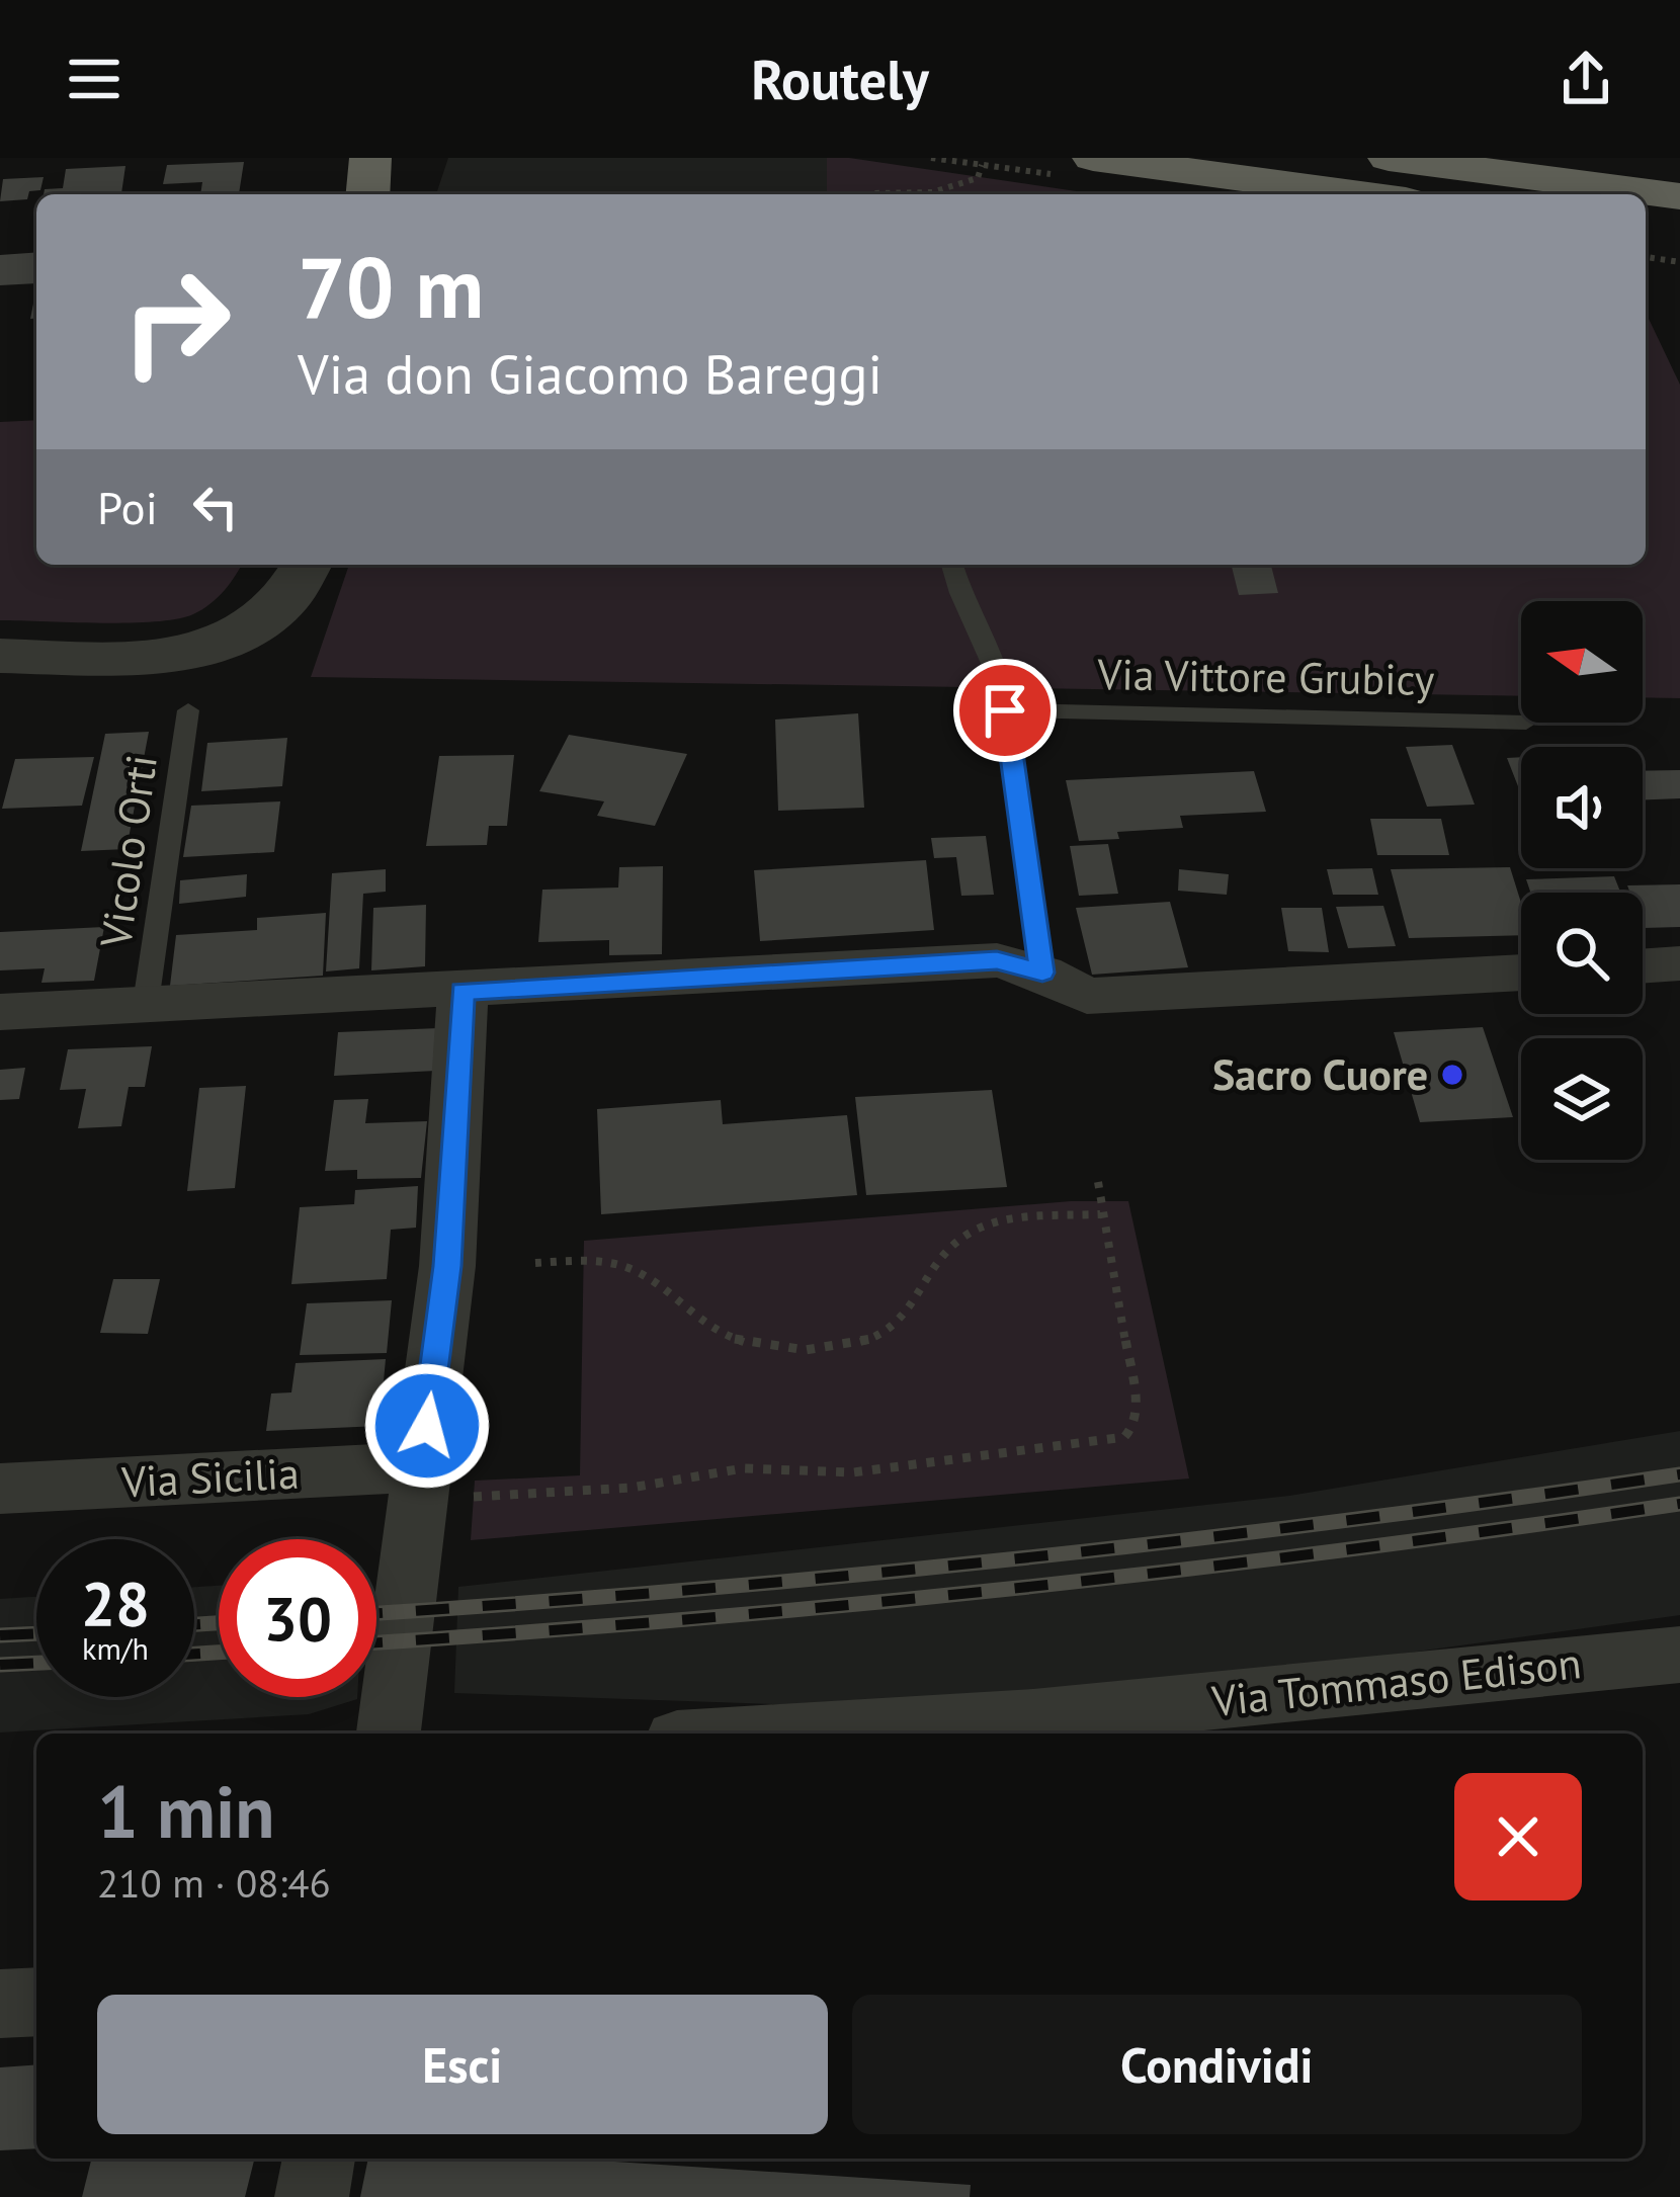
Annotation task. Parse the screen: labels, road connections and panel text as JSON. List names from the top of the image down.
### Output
{
  "streets": {
    "street": ["Via Sicilia", "Via Tommaso Edison"],
    "lane": ["Via Vittore Grubicy", "Vicolo Orti"]
  },
  "places": ["Sacro Cuore"],
  "north": "left",
  "page": {
    "header": "Routely",
    "turn": ["70 m", "Via don Giacomo Bareggi"],
    "then": "Poi",
    "speed": "28 km/h",
    "limit": "30",
    "heading": ["1 min", "210 m · 08:46"],
    "buttons": ["Esci", "Condividi"]
  }
}
